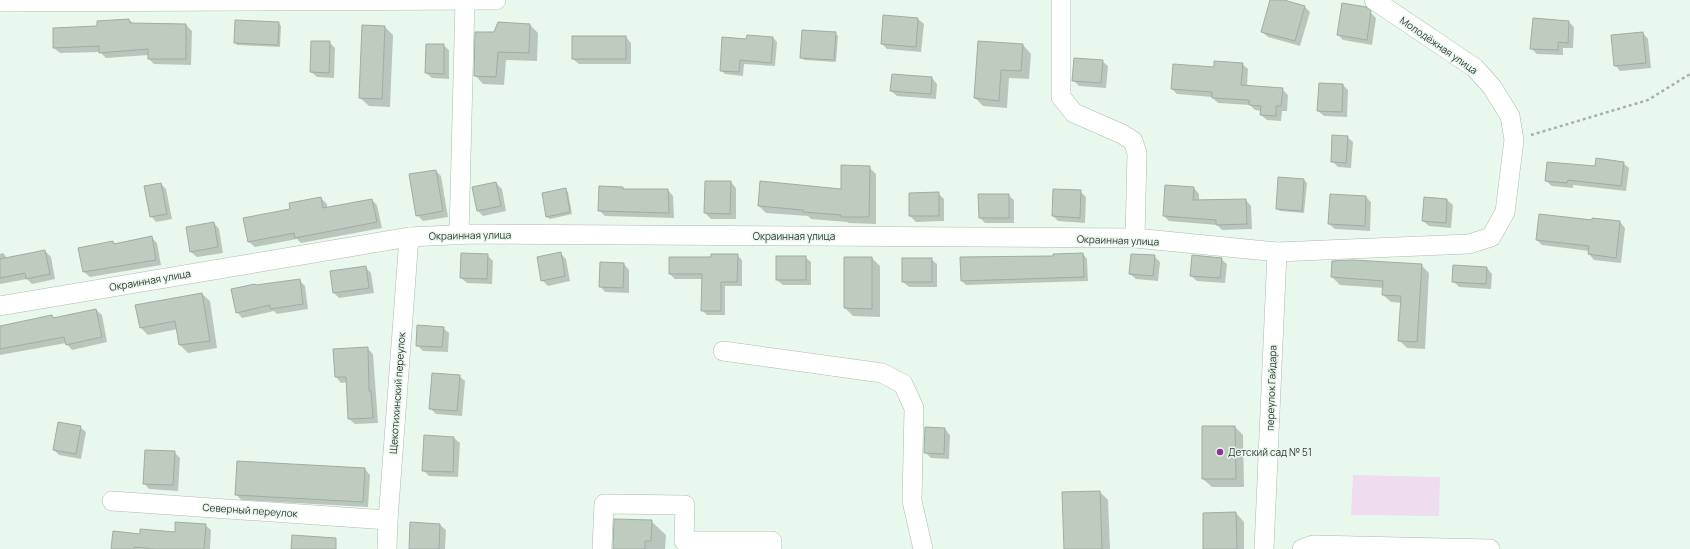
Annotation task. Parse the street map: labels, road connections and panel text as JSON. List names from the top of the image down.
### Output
{
  "streets": {
    "street": [
      "Молодёжная улица",
      "Окраинная улица",
      "переулок Гайдара",
      "Щекотихинский переулок",
      "Северный переулок"
    ]
  },
  "crossings": [
    ["Молодёжная улица", "Окраинная улица"],
    ["Окраинная улица", "переулок Гайдара"],
    ["Окраинная улица", "Щекотихинский переулок"],
    ["Щекотихинский переулок", "Северный переулок"]
  ],
  "places": ["Детский сад № 51"]
}
